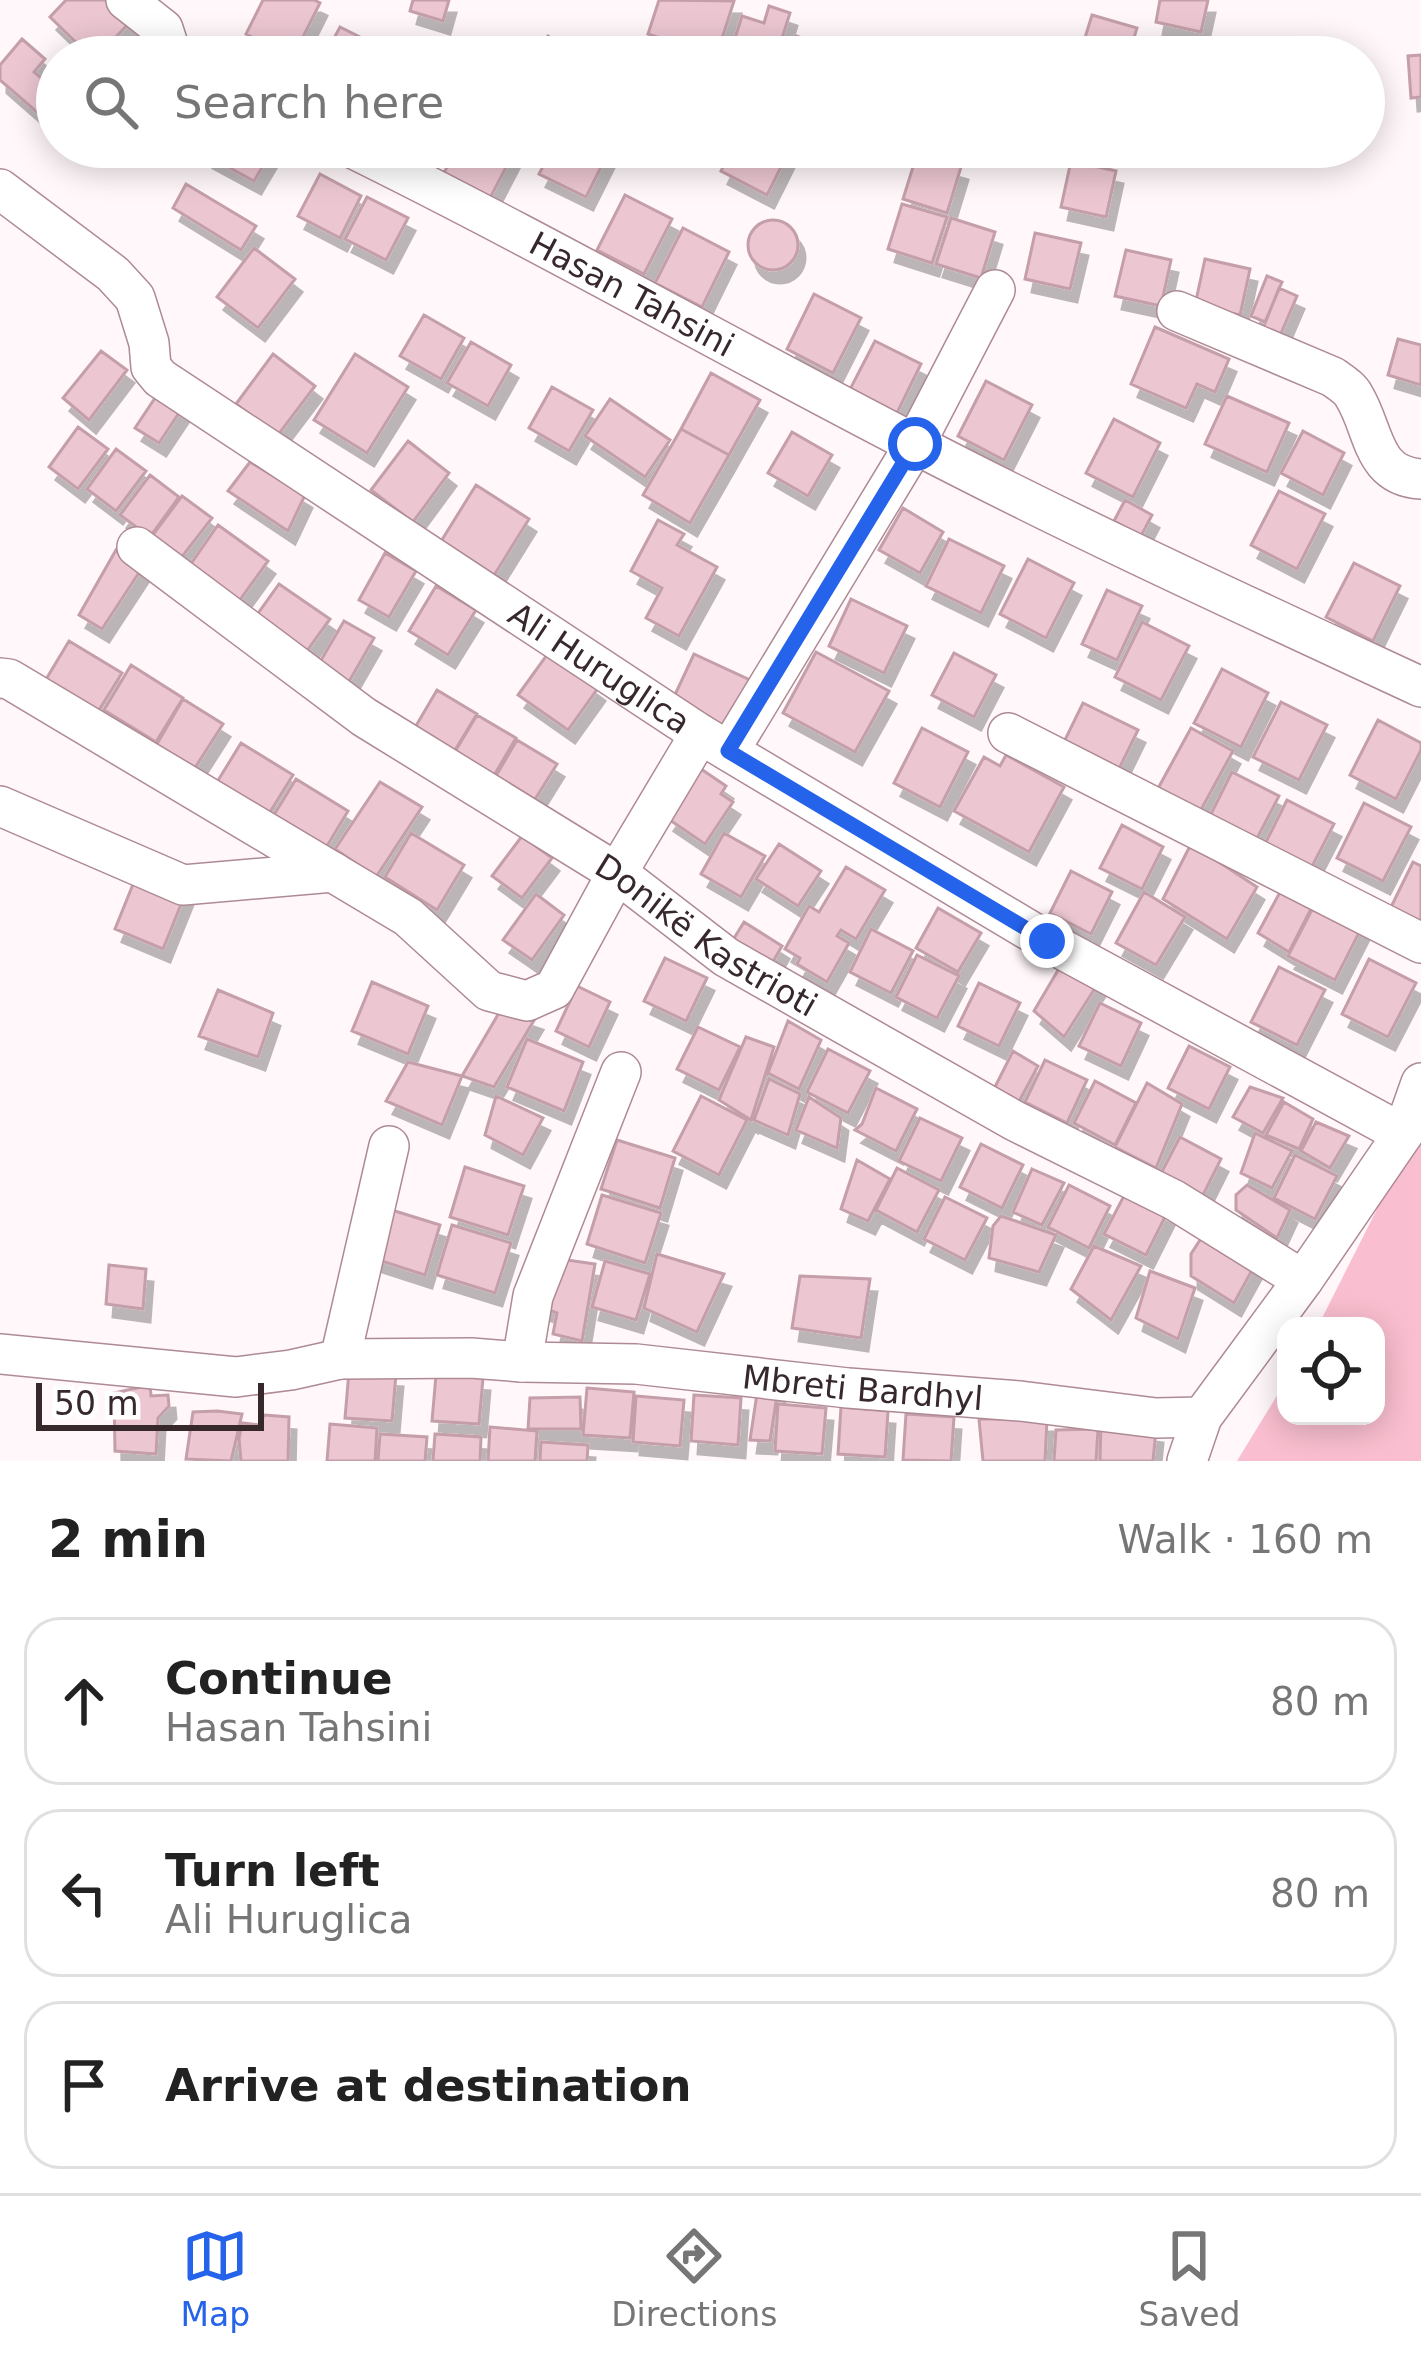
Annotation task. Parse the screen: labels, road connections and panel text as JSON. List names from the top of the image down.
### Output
{
  "streets": {
    "street": [
      "Hasan Tahsini",
      "Ali Huruglica",
      "Donikë Kastrioti",
      "Mbreti Bardhyl"
    ]
  },
  "scale_bar": "50 m",
  "page": {
    "search": "Search here",
    "scale": "50 m",
    "heading": ["2 min", "Walk · 160 m"],
    "list": [
      ["Continue", "Hasan Tahsini", "80 m"],
      ["Turn left", "Ali Huruglica", "80 m"],
      "Arrive at destination"
    ],
    "nav": ["Map", "Directions", "Saved"]
  }
}
